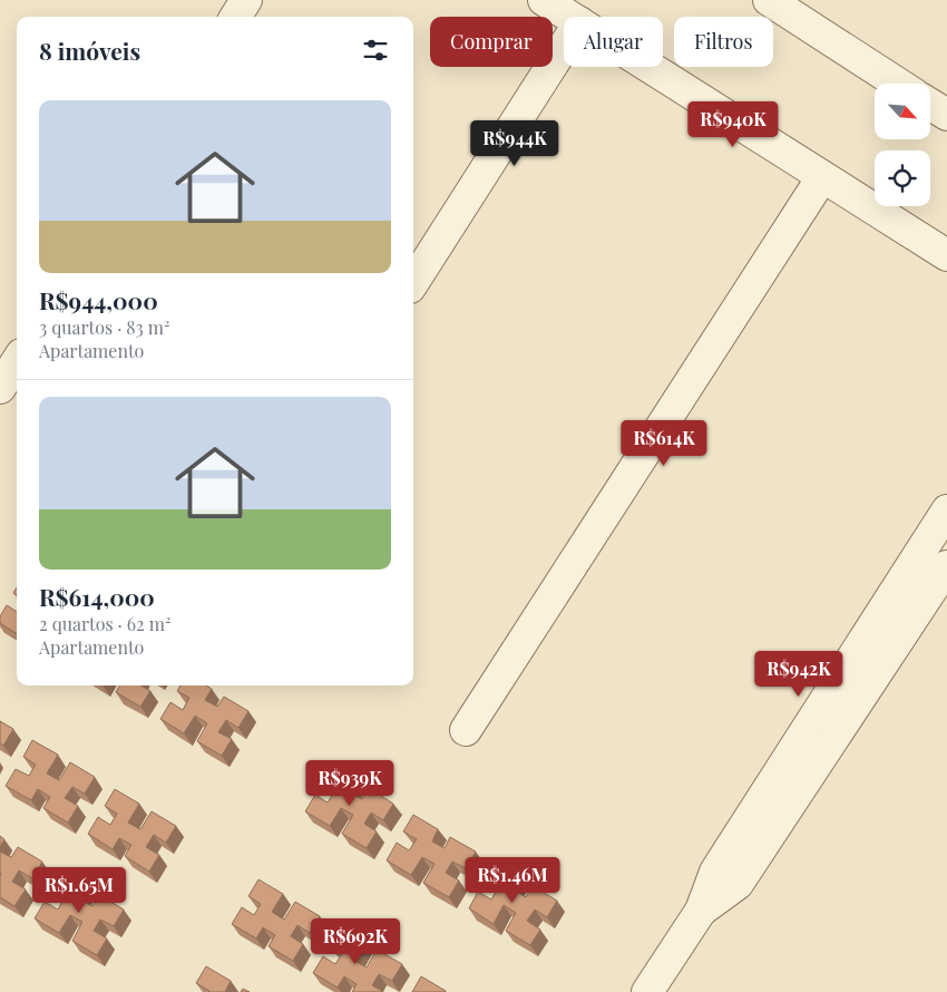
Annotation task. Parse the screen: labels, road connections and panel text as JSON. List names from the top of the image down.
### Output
{
  "north": "bottom right",
  "page": {
    "chip": ["Comprar", "Alugar", "Filtros"],
    "heading": "8 imóveis",
    "list": [
      {
        "name": "R$944,000",
        "note": "3 quartos · 83 m² · Apartamento"
      },
      {
        "name": "R$614,000",
        "note": "2 quartos · 62 m² · Apartamento"
      }
    ],
    "price": [
      "R$940K",
      "R$944K",
      "R$614K",
      "R$942K",
      "R$939K",
      "R$1.46M",
      "R$1.65M",
      "R$692K"
    ]
  }
}
